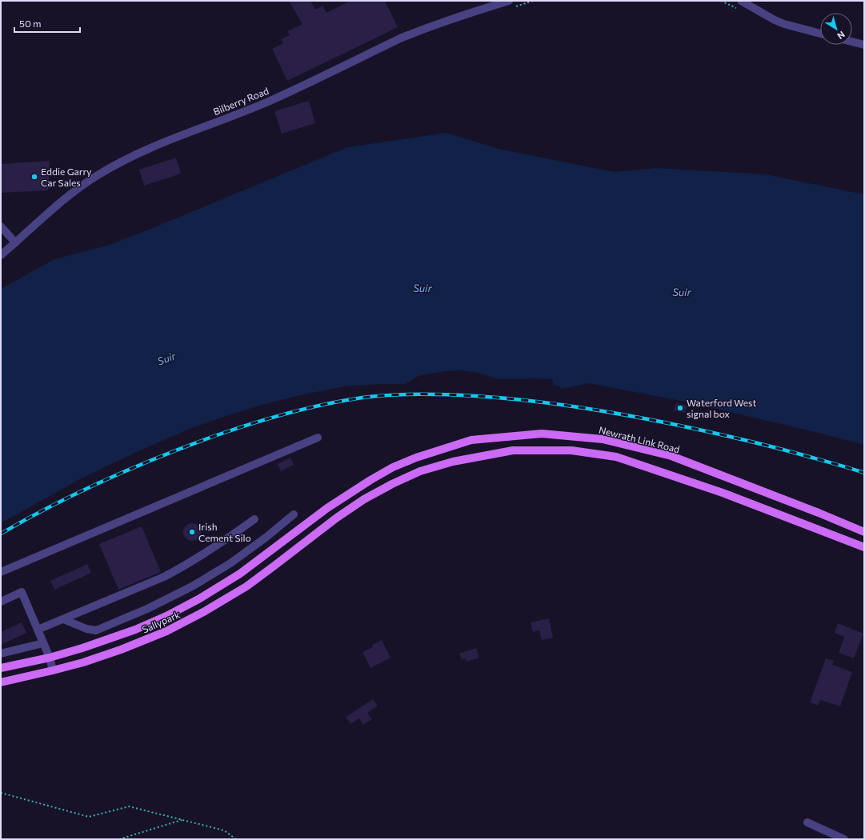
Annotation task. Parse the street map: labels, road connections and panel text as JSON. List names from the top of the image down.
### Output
{
  "streets": {
    "main road": ["Newrath Link Road", "Sallypark"],
    "street": ["Bilberry Road"]
  },
  "crossings": [
    ["Newrath Link Road", "Sallypark"]
  ],
  "water": ["Suir"],
  "places": ["Eddie Garry Car Sales", "Waterford West signal box", "Irish Cement Silo"],
  "scale_bar": "50 m",
  "north": "bottom right"
}
